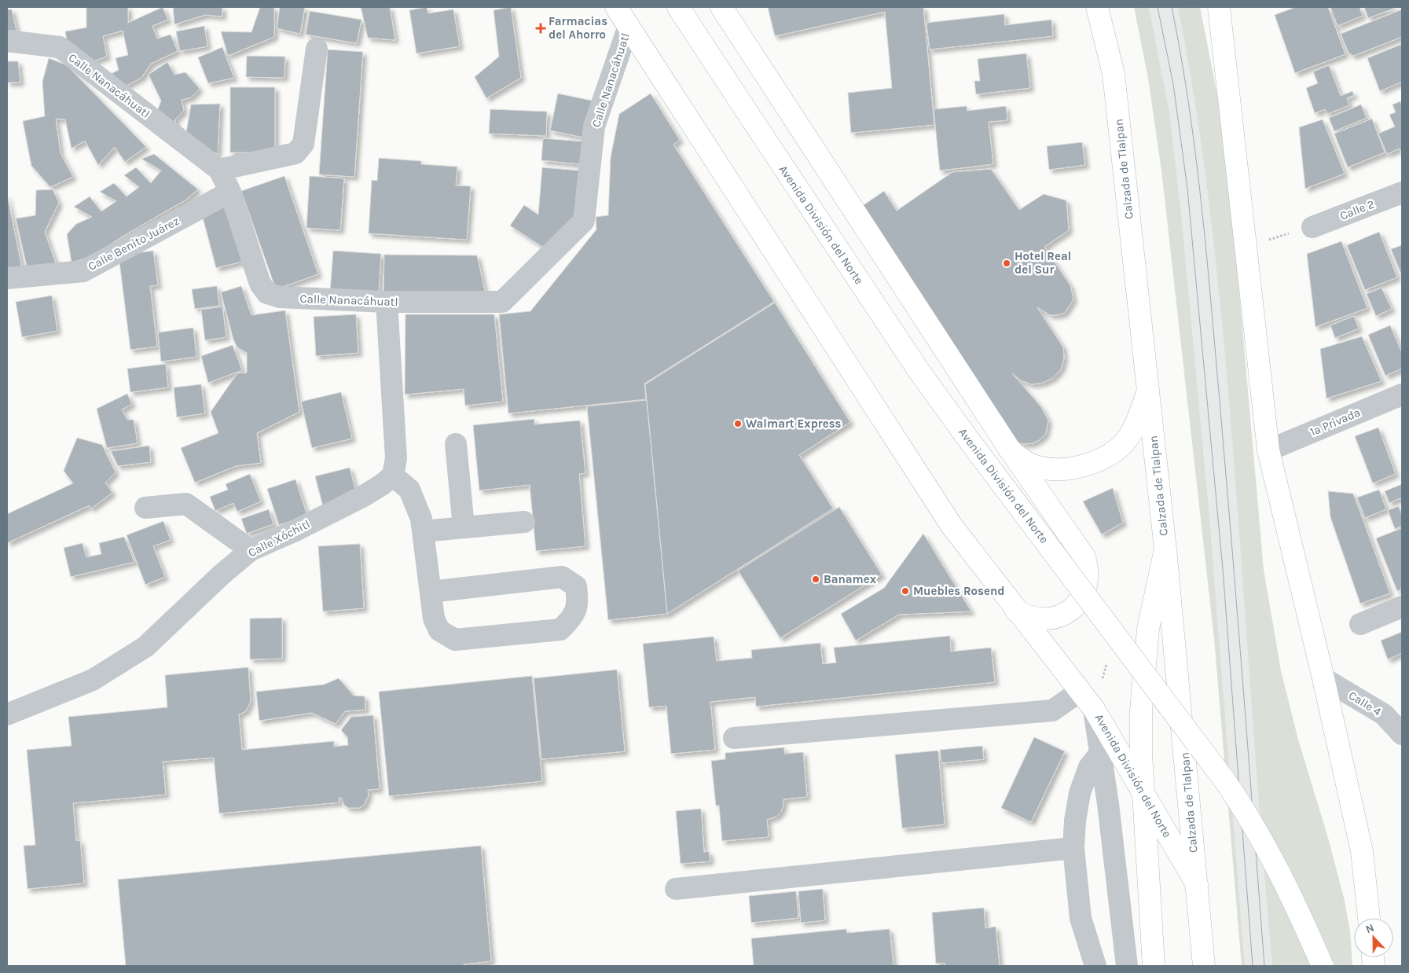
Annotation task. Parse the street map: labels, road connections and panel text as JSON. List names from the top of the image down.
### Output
{
  "streets": {
    "main road": ["Calzada de Tlalpan", "Avenida División del Norte"],
    "street": [
      "Calle Nanacáhuatl",
      "Calle 2",
      "Calle Benito Juárez",
      "1ª Privada",
      "Calle Xóchitl",
      "Calle 4"
    ]
  },
  "crossings": [
    ["Calle Nanacáhuatl", "Avenida División del Norte"],
    ["Calle Nanacáhuatl", "Calle Benito Juárez"],
    ["Calzada de Tlalpan", "Avenida División del Norte"]
  ],
  "places": {
    "health": ["Farmacias del Ahorro"],
    "other": [
      "Hotel Real del Sur",
      "Walmart Express",
      "Banamex",
      "Muebles Rosend"
    ]
  },
  "north": "top"
}
